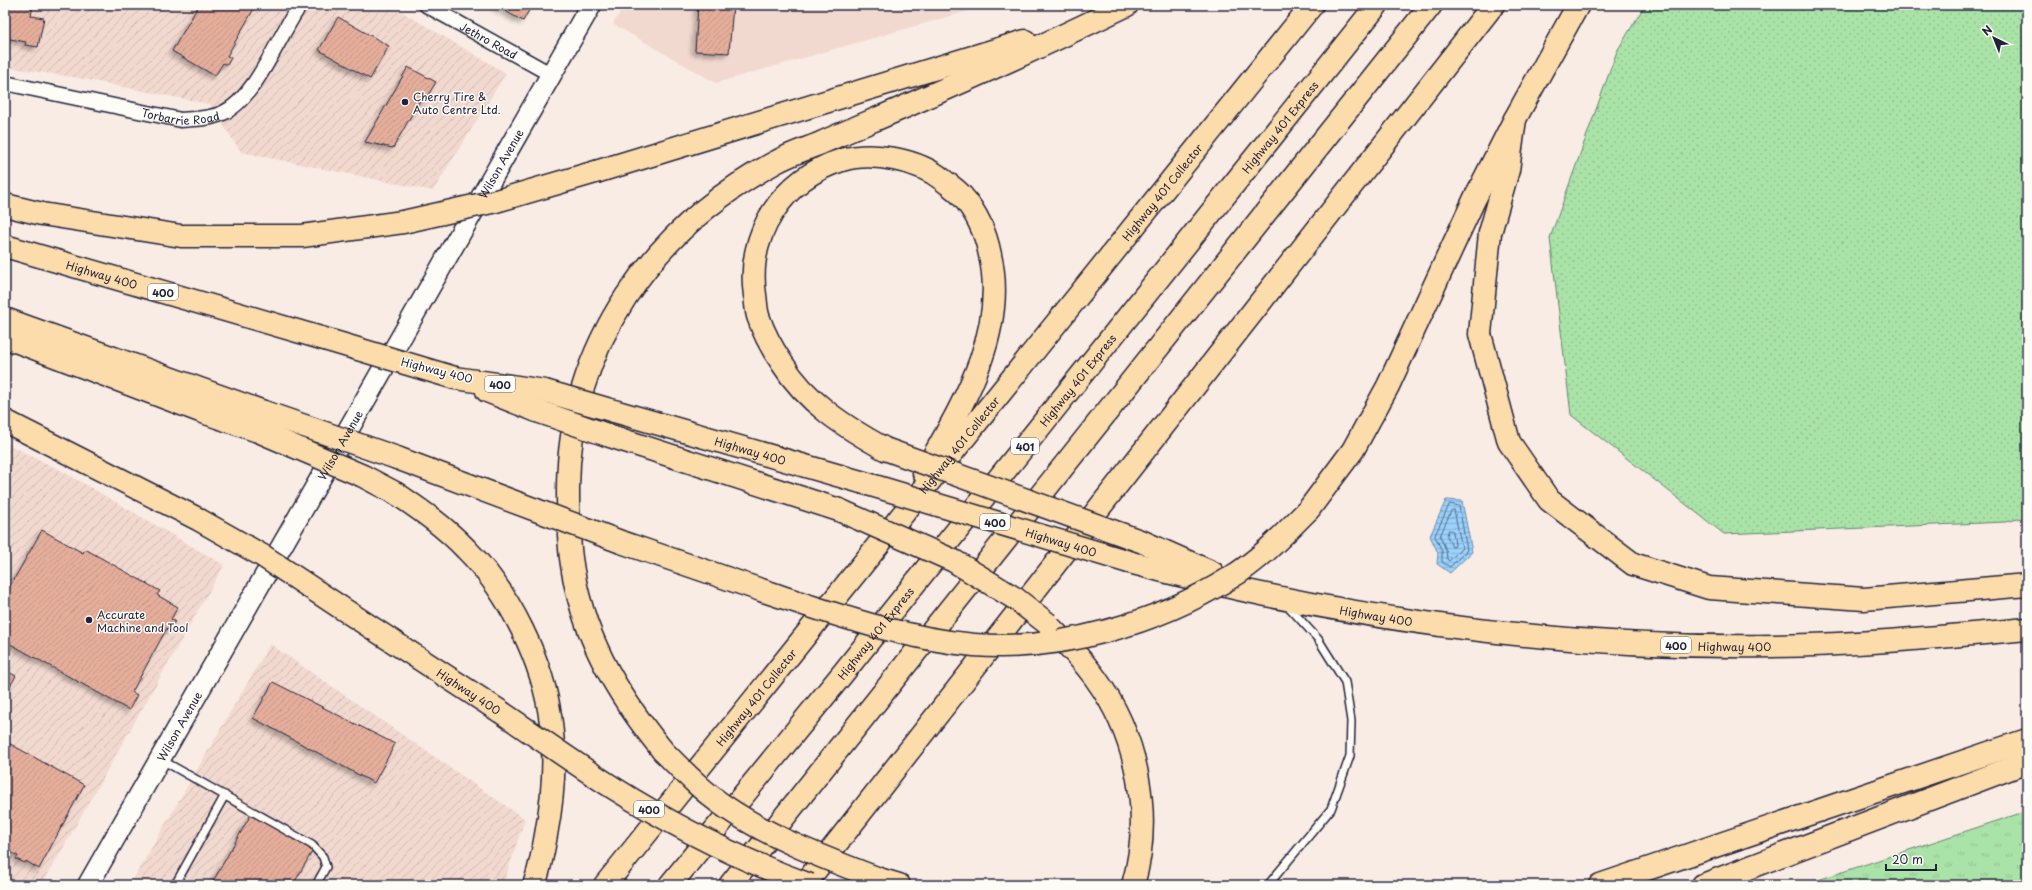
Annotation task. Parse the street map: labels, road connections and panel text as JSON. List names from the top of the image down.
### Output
{
  "streets": {
    "highway": [
      "Highway 401 Express",
      "Highway 401 Collector",
      "Highway 400",
      "400",
      "401"
    ],
    "main road": ["Wilson Avenue"],
    "street": ["Jethro Road", "Torbarrie Road"]
  },
  "crossings": [
    ["Jethro Road", "Wilson Avenue"]
  ],
  "places": ["Cherry Tire & Auto Centre Ltd.", "Accurate Machine and Tool"],
  "scale_bar": "20 m",
  "north": "top left"
}
